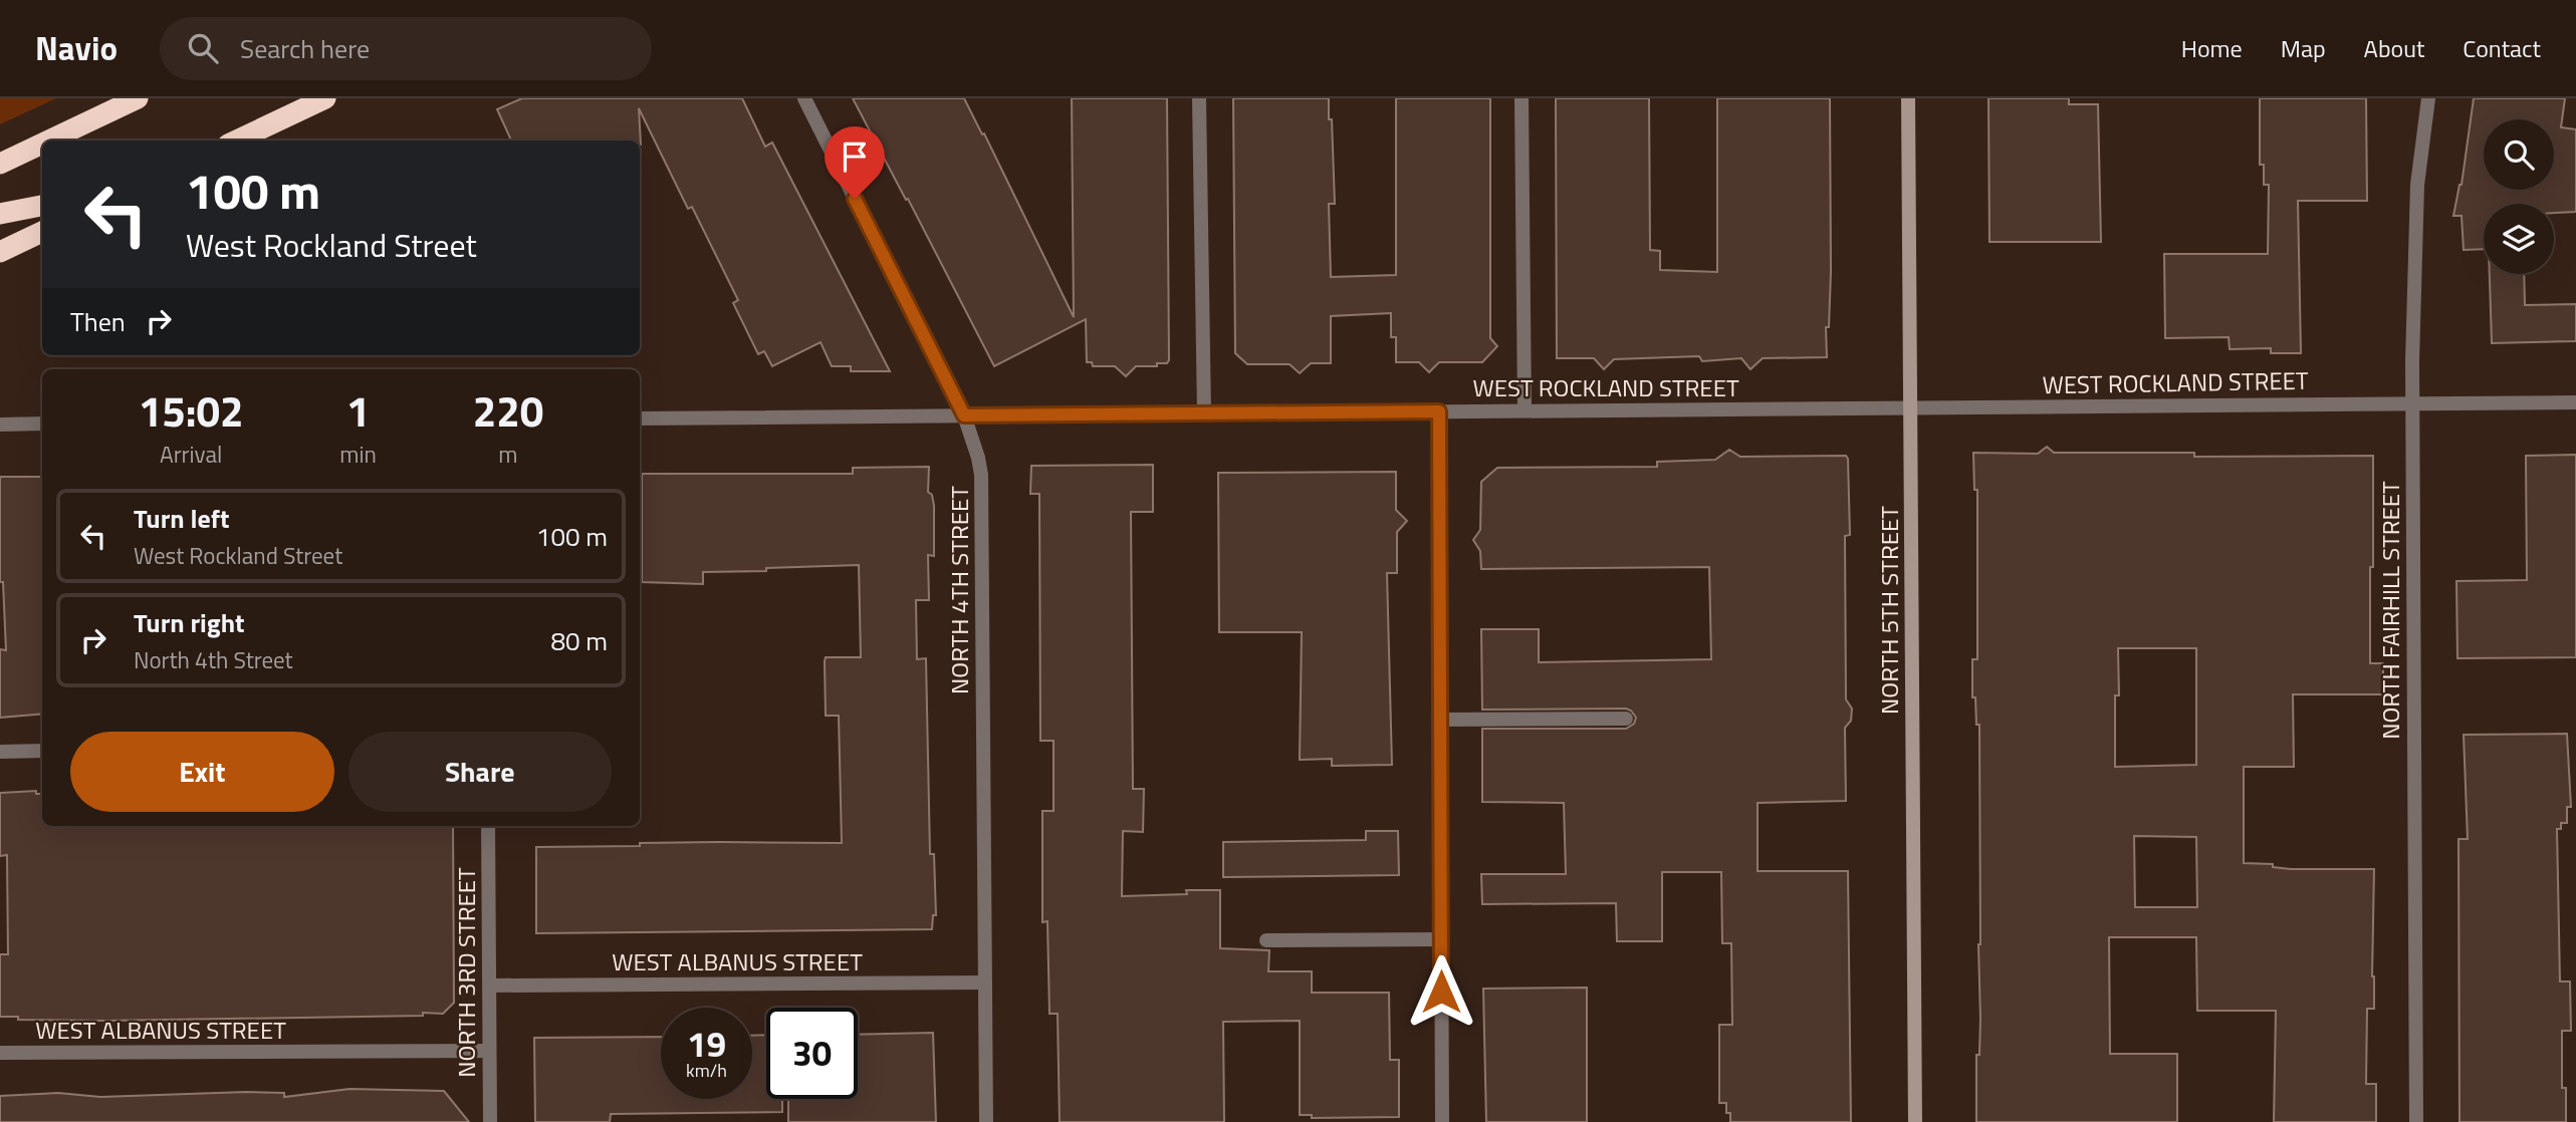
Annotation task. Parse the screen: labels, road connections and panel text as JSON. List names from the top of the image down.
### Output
{
  "streets": {
    "street": [
      "WEST ROCKLAND STREET",
      "NORTH 4TH STREET",
      "NORTH 5TH STREET",
      "NORTH FAIRHILL STREET",
      "WEST ALBANUS STREET",
      "NORTH 3RD STREET"
    ]
  },
  "crossings": [
    ["WEST ROCKLAND STREET", "NORTH 4TH STREET"],
    ["WEST ROCKLAND STREET", "NORTH 5TH STREET"],
    ["WEST ROCKLAND STREET", "NORTH FAIRHILL STREET"],
    ["NORTH 4TH STREET", "WEST ALBANUS STREET"],
    ["WEST ALBANUS STREET", "NORTH 3RD STREET"]
  ],
  "page": {
    "header": "Navio",
    "search": "Search here",
    "nav": [
      "Home",
      "Map",
      "About",
      "Contact"
    ],
    "turn": ["100 m", "West Rockland Street"],
    "then": "Then",
    "eta": [
      "15:02",
      "Arrival",
      "1",
      "min",
      "220",
      "m"
    ],
    "list": [
      {
        "name": "Turn left",
        "note": "West Rockland Street",
        "value": "100 m"
      },
      {
        "name": "Turn right",
        "note": "North 4th Street",
        "value": "80 m"
      }
    ],
    "buttons": ["Exit", "Share"],
    "speed": "19 km/h",
    "limit": "30"
  }
}
